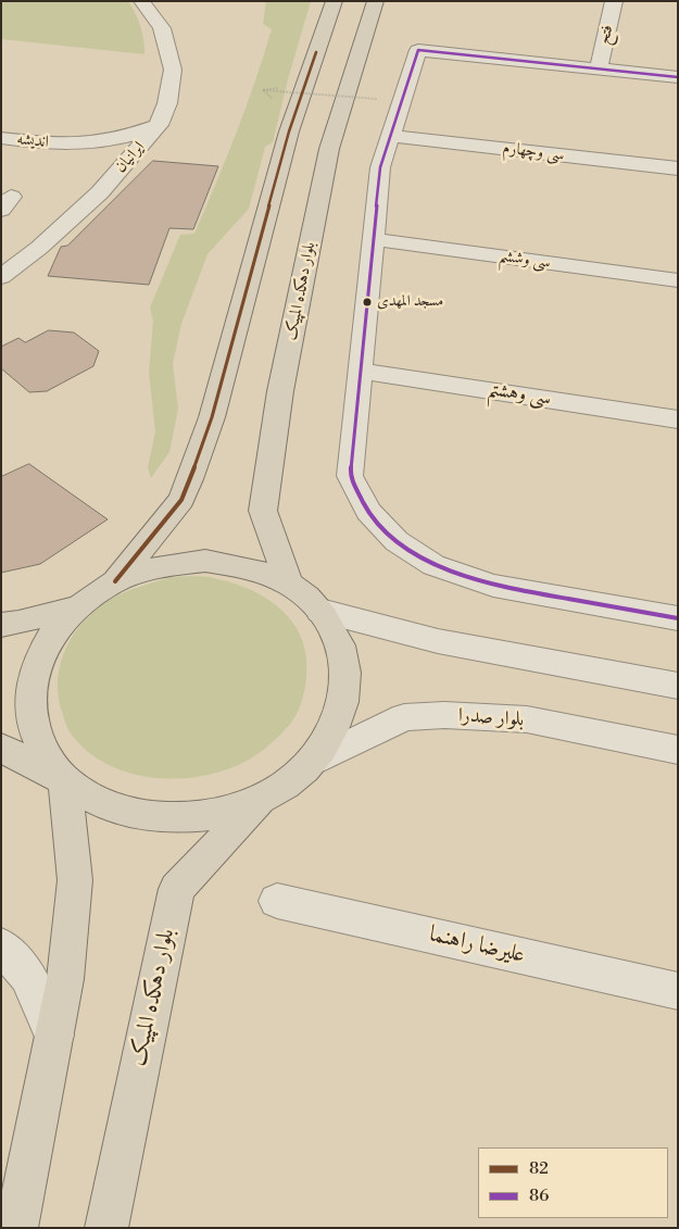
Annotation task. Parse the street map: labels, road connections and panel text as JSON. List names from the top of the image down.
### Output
{
  "streets": {
    "main road": ["بلوار دهکده المپیک"],
    "street": [
      "فتح",
      "اندیشه",
      "سی وچهارم",
      "ایرانیان",
      "سی وششم",
      "سی وهشتم",
      "بلوار صدرا",
      "علیرضا راهنما"
    ]
  },
  "places": ["مسجد المهدی"],
  "lines": ["transit line 86", "transit line 82"],
  "legend": ["82", "86"]
}
